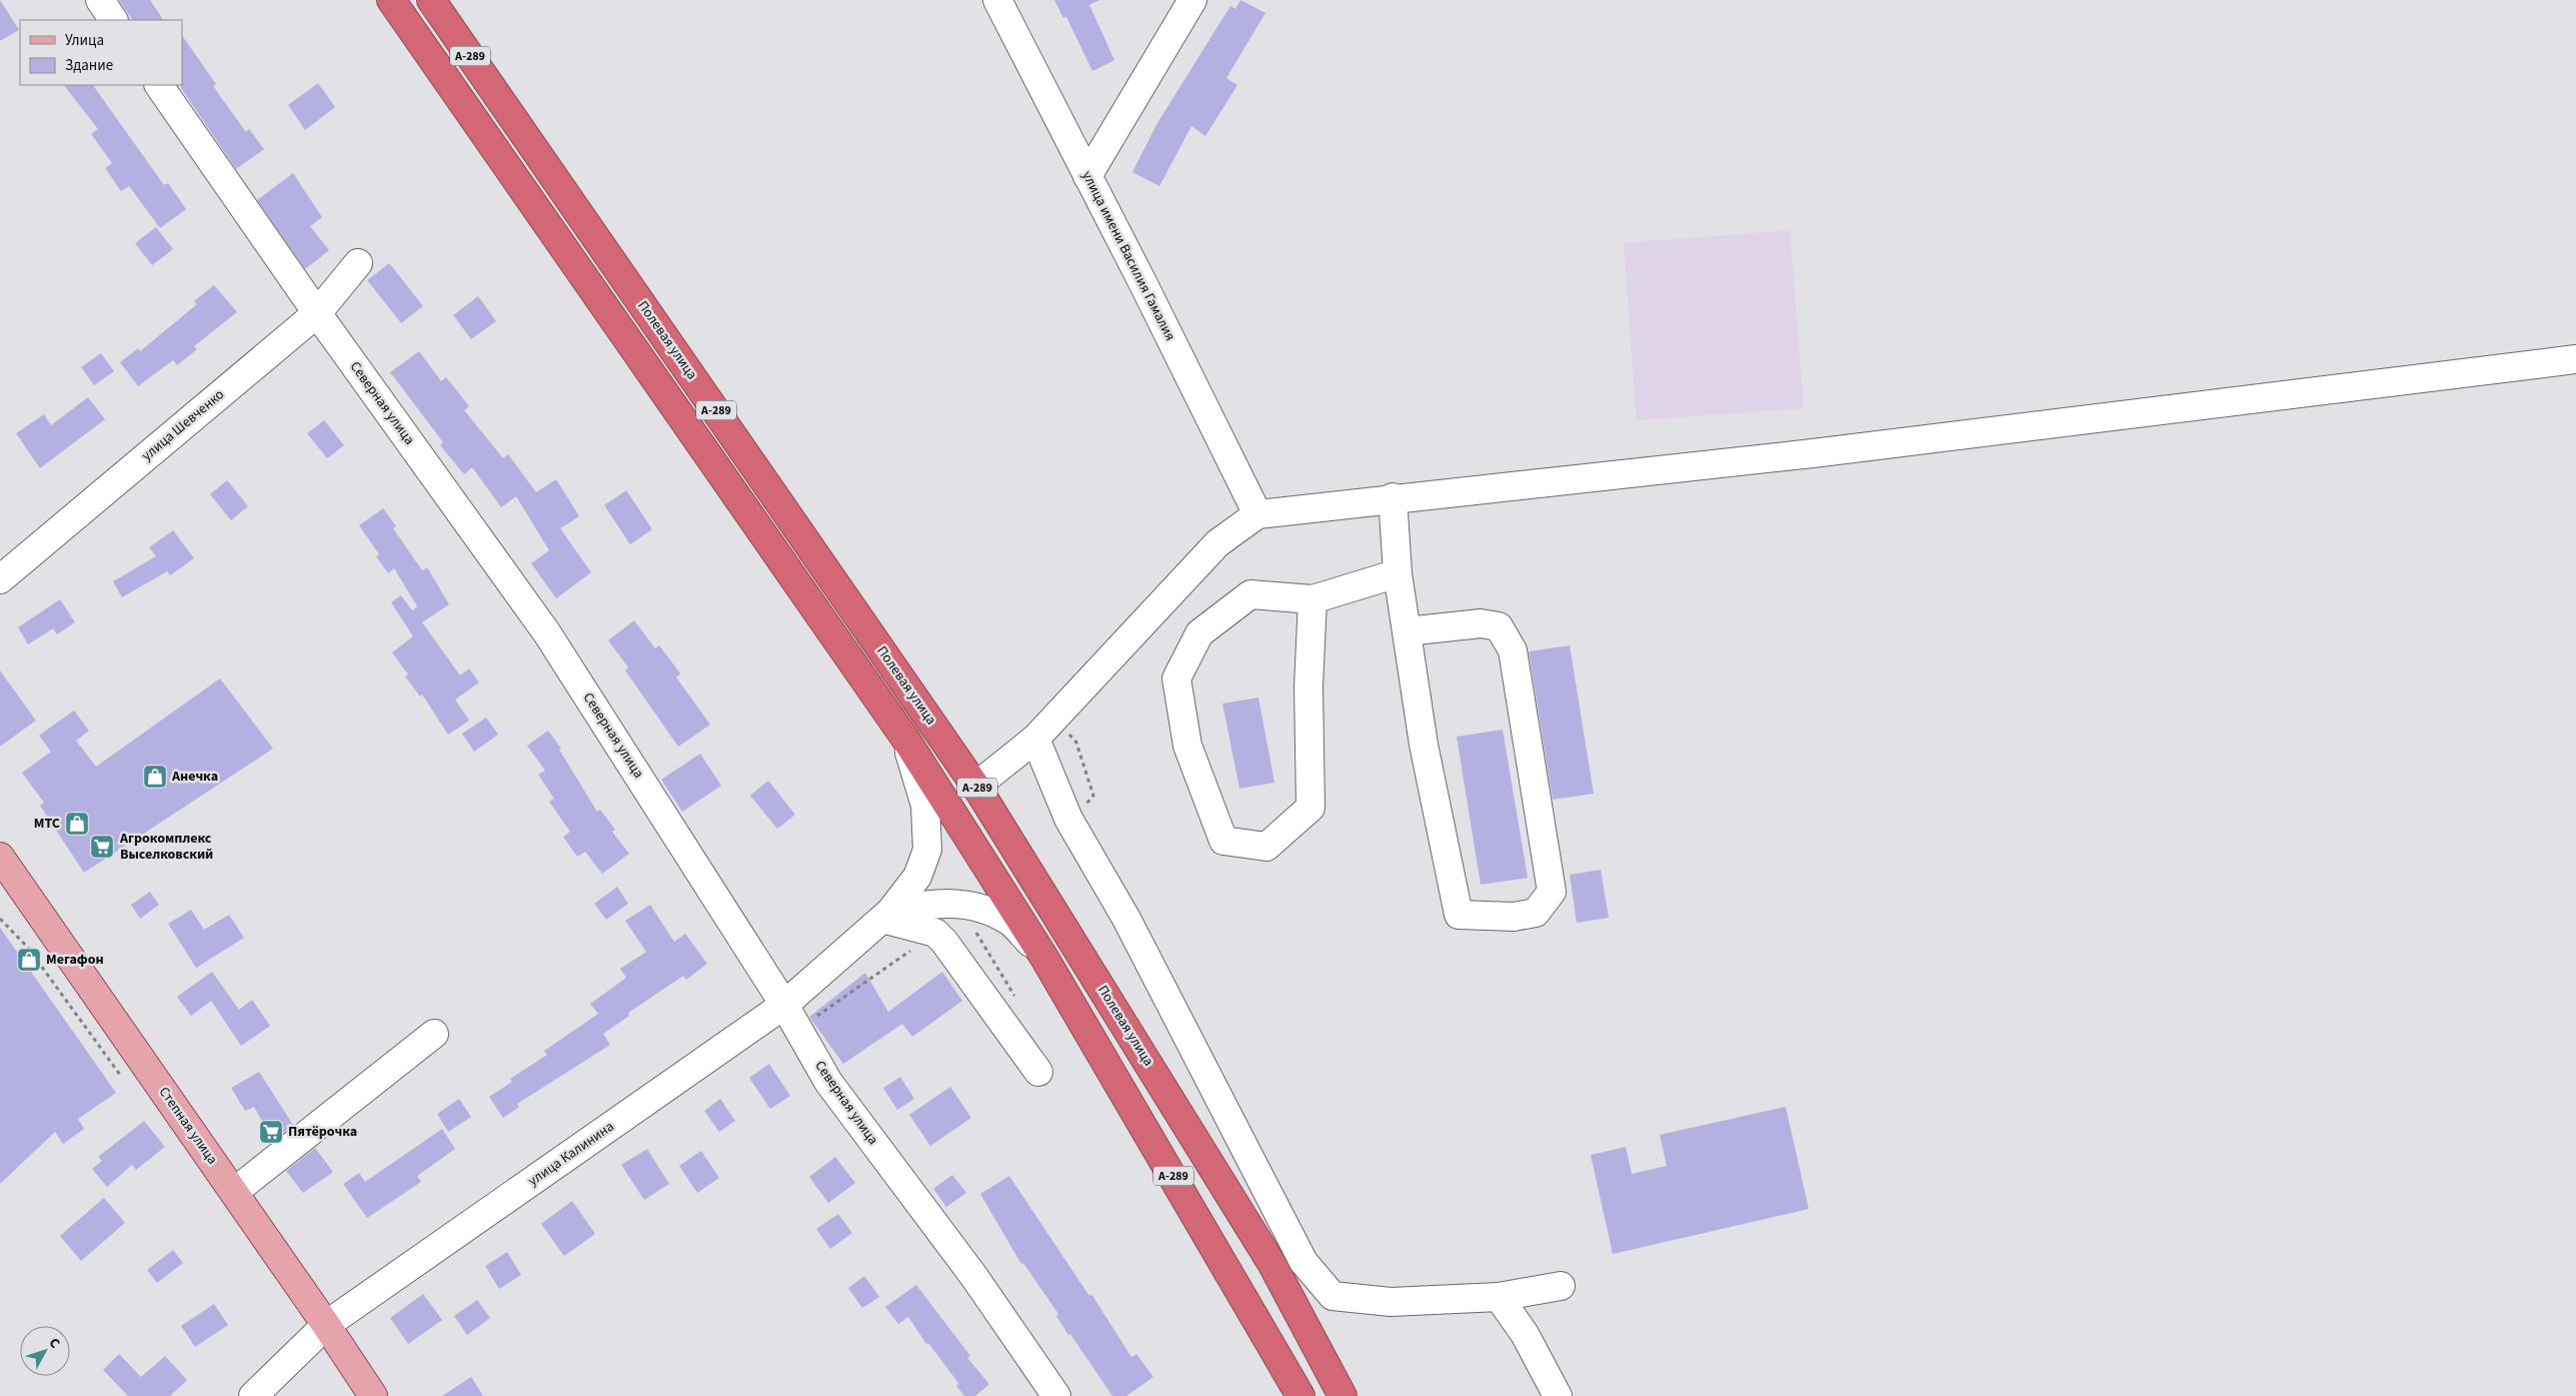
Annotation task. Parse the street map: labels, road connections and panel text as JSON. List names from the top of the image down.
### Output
{
  "streets": {
    "highway": ["А-289", "Полевая улица"],
    "main road": ["Степная улица"],
    "street": [
      "улица имени Василия Гамалия",
      "Северная улица",
      "улица Шевченко",
      "улица Калинина"
    ]
  },
  "crossings": [
    ["А-289", "улица Калинина"],
    ["Северная улица", "улица Шевченко"],
    ["Северная улица", "улица Калинина"],
    ["Степная улица", "улица Калинина"]
  ],
  "places": {
    "shop": ["Анечка", "МТС", "Мегафон"],
    "supermarket": ["Агрокомплекс Выселковский", "Пятёрочка"]
  },
  "legend": ["Улица", "Здание"],
  "north": "top right"
}
